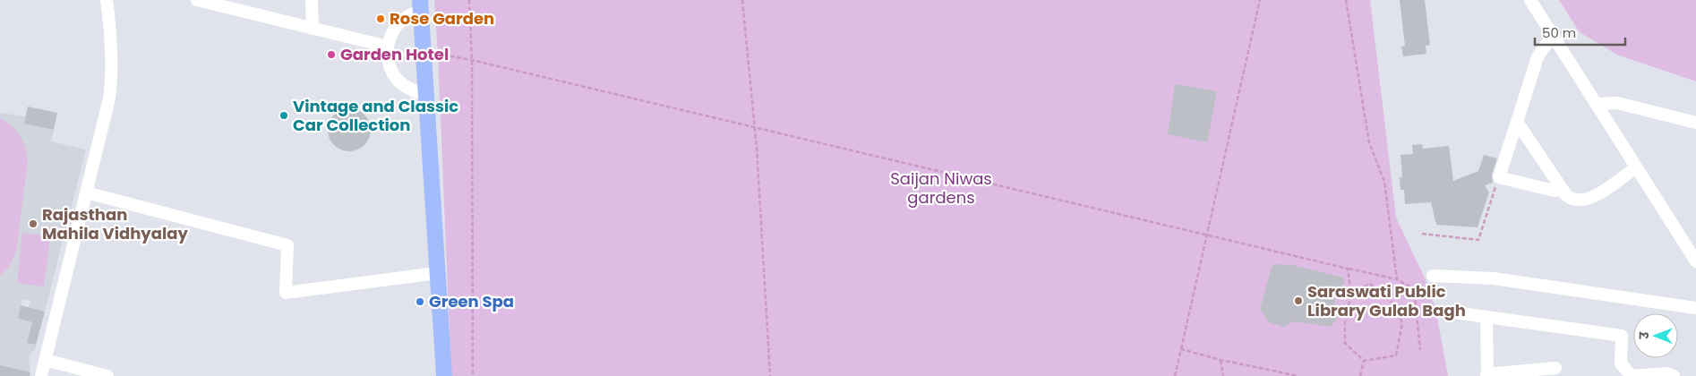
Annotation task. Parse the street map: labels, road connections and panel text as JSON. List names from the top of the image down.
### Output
{
  "parks": ["Saijan Niwas gardens"],
  "places": [
    "Rose Garden",
    "Garden Hotel",
    "Vintage and Classic Car Collection",
    "Rajasthan Mahila Vidhyalay",
    "Saraswati Public Library Gulab Bagh",
    "Green Spa"
  ],
  "scale_bar": "50 m",
  "north": "left"
}
